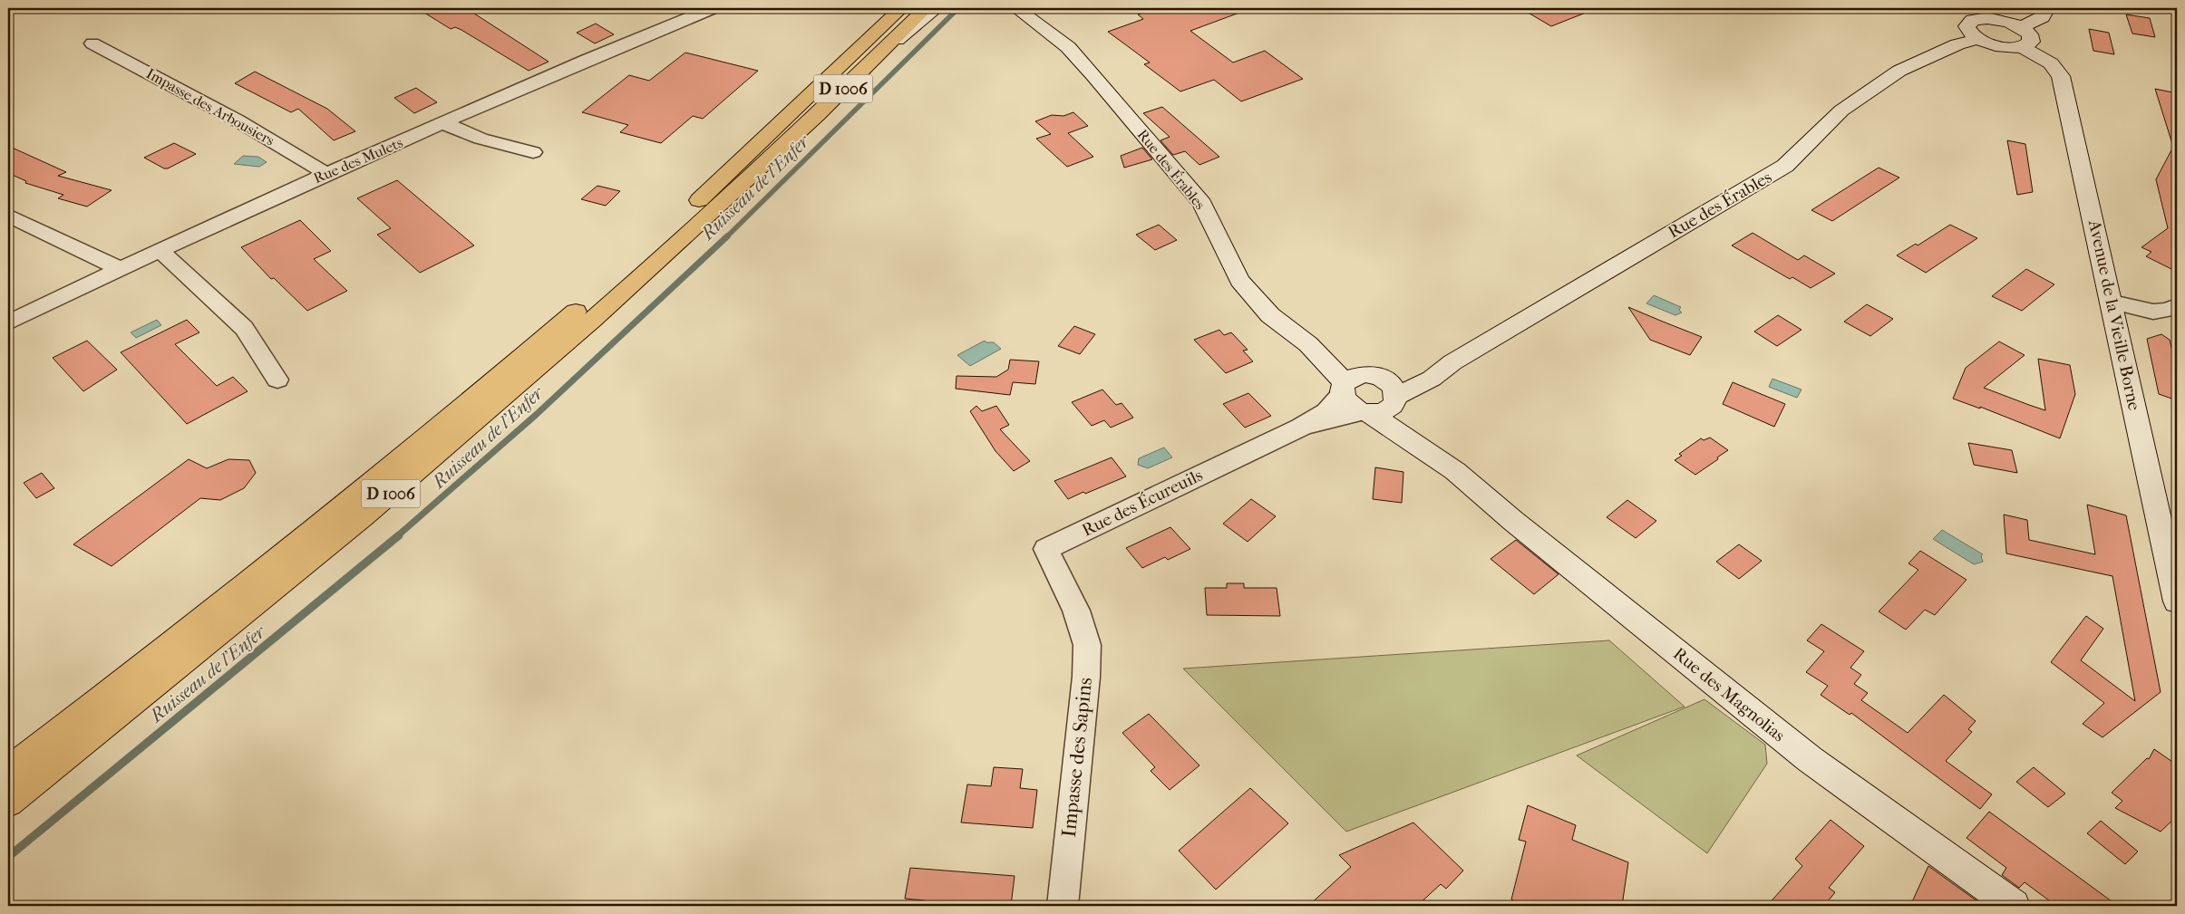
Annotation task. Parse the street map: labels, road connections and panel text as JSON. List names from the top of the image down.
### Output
{
  "streets": {
    "main road": ["D 1006"],
    "street": [
      "Impasse des Arbousiers",
      "Rue des Mulets",
      "Rue des Érables",
      "Avenue de la Vieille Borne",
      "Rue des Écureuils",
      "Rue des Magnolias",
      "Impasse des Sapins"
    ]
  },
  "crossings": [
    ["Impasse des Arbousiers", "Rue des Mulets"],
    ["Rue des Érables", "Avenue de la Vieille Borne"],
    ["Rue des Érables", "Rue des Écureuils"],
    ["Rue des Érables", "Rue des Magnolias"],
    ["Rue des Écureuils", "Rue des Magnolias"],
    ["Rue des Écureuils", "Impasse des Sapins"]
  ],
  "water": ["Ruisseau de l'Enfer"]
}
